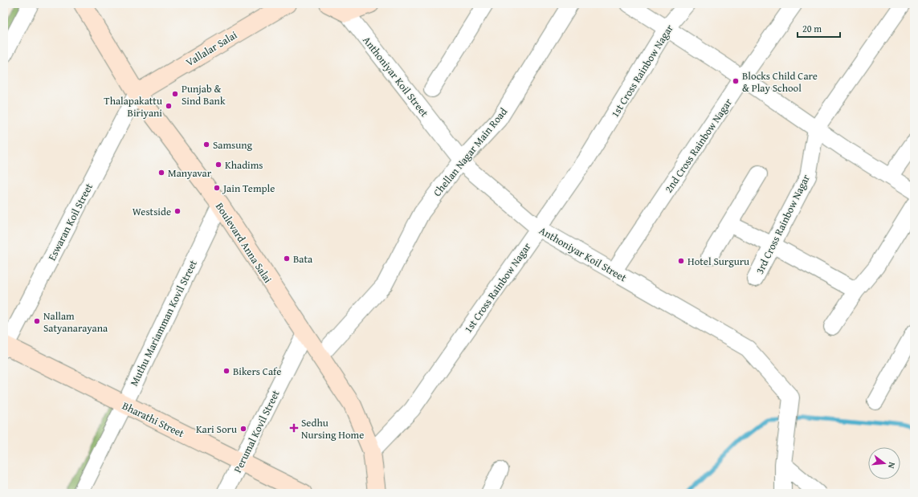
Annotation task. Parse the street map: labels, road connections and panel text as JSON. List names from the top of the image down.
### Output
{
  "streets": {
    "main road": ["Vallalar Salai", "Boulevard Anna Salai", "Bharathi Street"],
    "street": [
      "1st Cross Rainbow Nagar",
      "Anthoniyar Koil Street",
      "2nd Cross Rainbow Nagar",
      "Chellan Nagar Main Road",
      "Eswaran Koil Street",
      "3rd Cross Rainbow Nagar",
      "Muthu Mariamman Kovil Street",
      "Perumal Kovil Street"
    ]
  },
  "crossings": [
    ["Vallalar Salai", "Eswaran Koil Street"],
    ["Vallalar Salai", "Boulevard Anna Salai"],
    ["1st Cross Rainbow Nagar", "Anthoniyar Koil Street"],
    ["1st Cross Rainbow Nagar", "Boulevard Anna Salai"],
    ["Anthoniyar Koil Street", "2nd Cross Rainbow Nagar"],
    ["Anthoniyar Koil Street", "Chellan Nagar Main Road"],
    ["Chellan Nagar Main Road", "Boulevard Anna Salai"],
    ["Eswaran Koil Street", "Boulevard Anna Salai"],
    ["Eswaran Koil Street", "Bharathi Street"],
    ["Boulevard Anna Salai", "Muthu Mariamman Kovil Street"],
    ["Boulevard Anna Salai", "Perumal Kovil Street"],
    ["Muthu Mariamman Kovil Street", "Bharathi Street"],
    ["Bharathi Street", "Perumal Kovil Street"]
  ],
  "places": {
    "other": [
      "Blocks Child Care & Play School",
      "Punjab & Sind Bank",
      "Thalapakattu Biriyani",
      "Samsung",
      "Khadims",
      "Manyavar",
      "Jain Temple",
      "Westside",
      "Bata",
      "Hotel Surguru",
      "Nallam Satyanarayana",
      "Bikers Cafe",
      "Kari Soru"
    ],
    "health": ["Sedhu Nursing Home"]
  },
  "scale_bar": "20 m",
  "north": "right"
}
